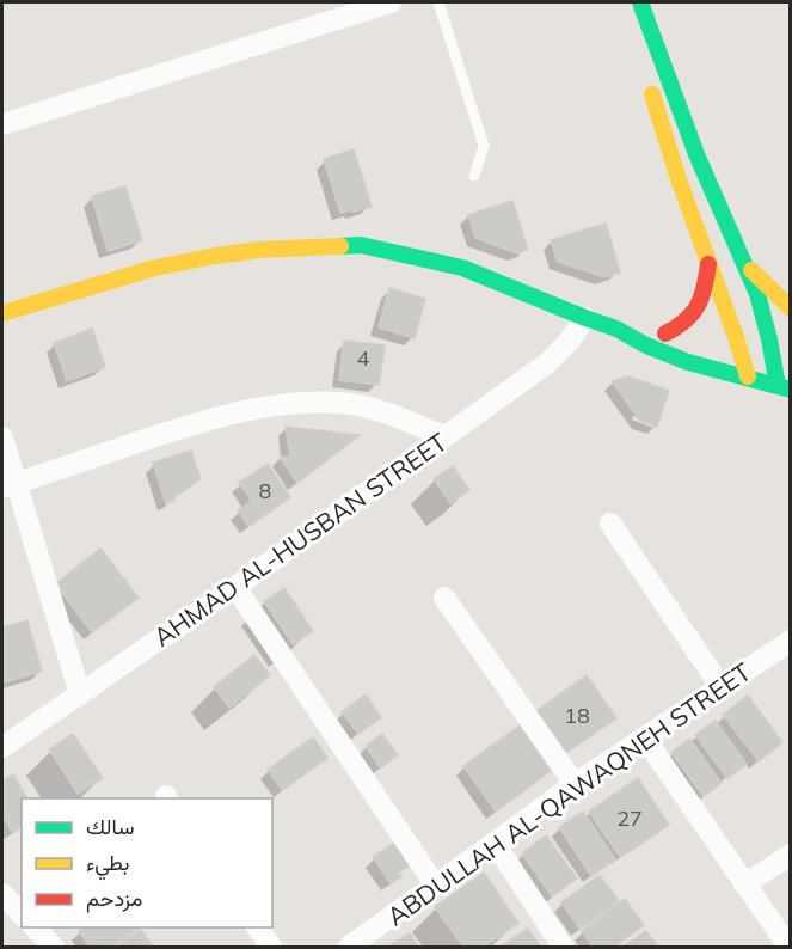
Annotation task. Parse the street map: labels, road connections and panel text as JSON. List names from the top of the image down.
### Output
{
  "streets": {
    "street": ["AHMAD AL-HUSBAN STREET", "ABDULLAH AL-QAWAQNEH STREET"]
  },
  "house_numbers": [
    "4",
    "8",
    "18",
    "27"
  ],
  "legend": ["سالك", "بطيء", "مزدحم"]
}
